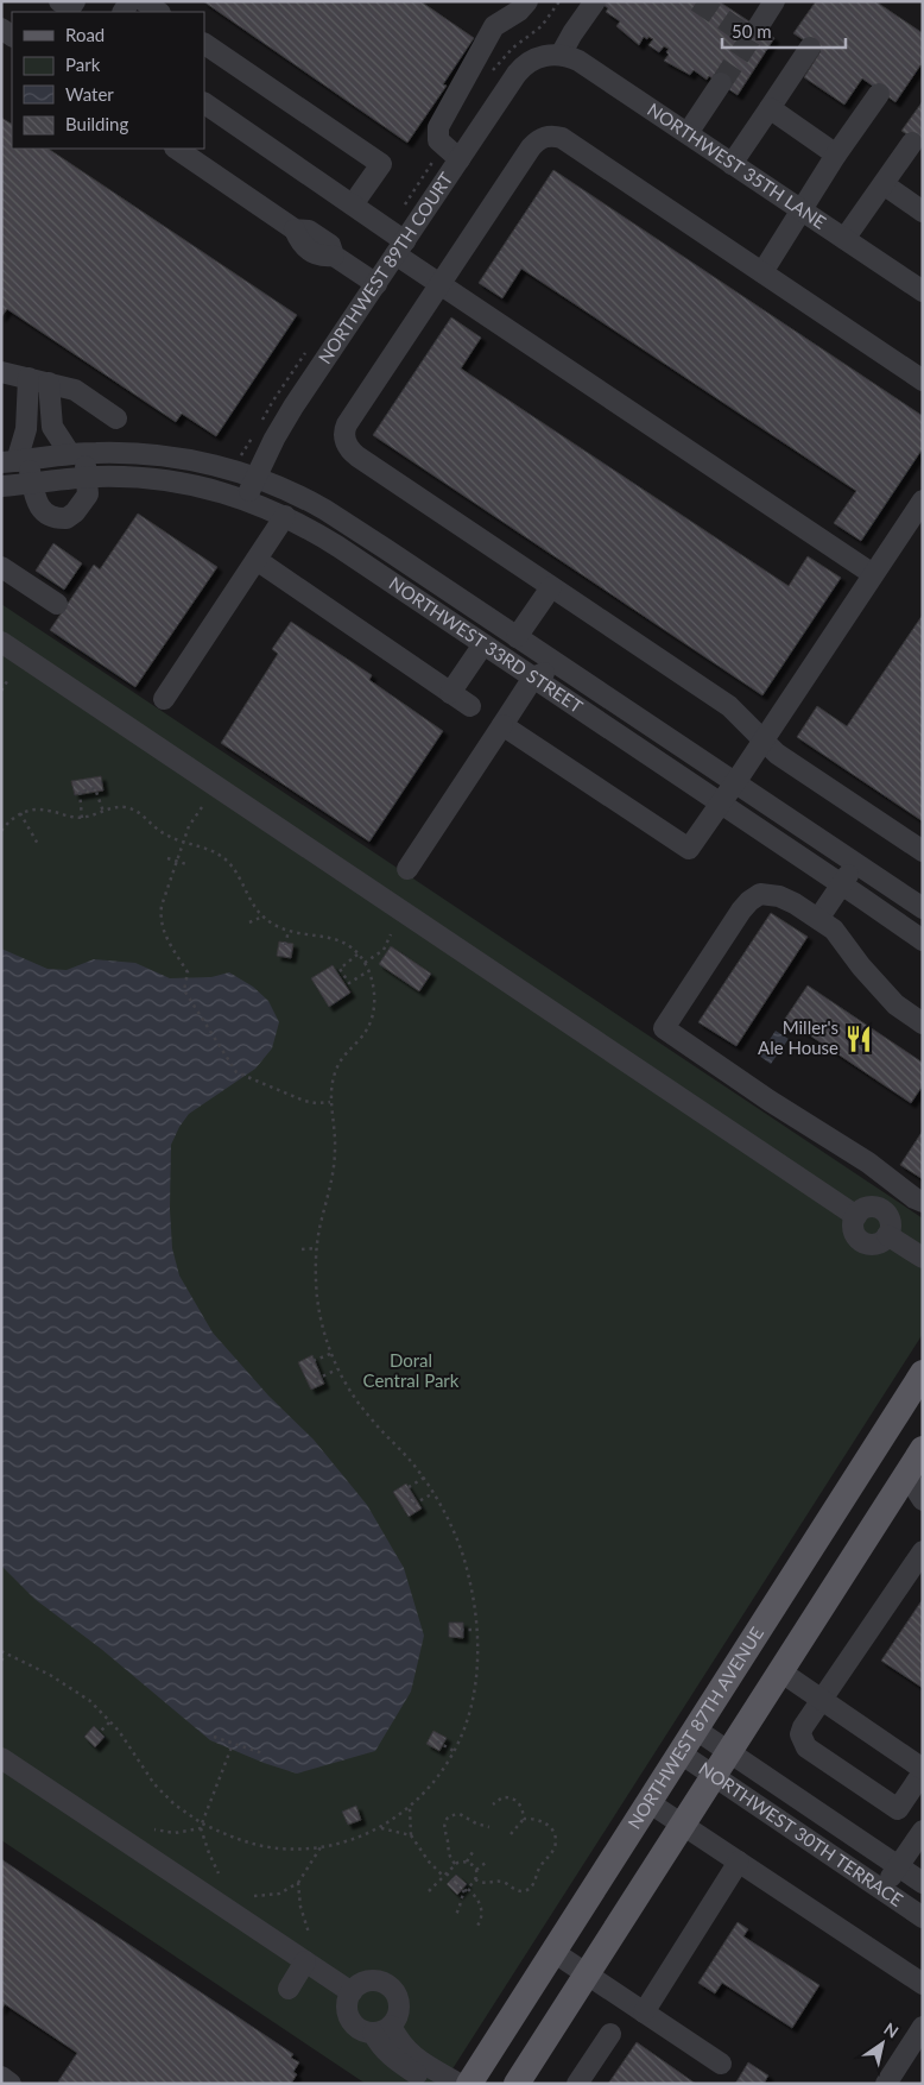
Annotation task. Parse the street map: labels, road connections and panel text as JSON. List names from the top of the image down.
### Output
{
  "streets": {
    "main road": ["NORTHWEST 87TH AVENUE"],
    "street": [
      "NORTHWEST 35TH LANE",
      "NORTHWEST 89TH COURT",
      "NORTHWEST 33RD STREET",
      "NORTHWEST 30TH TERRACE"
    ]
  },
  "crossings": [
    ["NORTHWEST 35TH LANE", "NORTHWEST 89TH COURT"],
    ["NORTHWEST 89TH COURT", "NORTHWEST 33RD STREET"],
    ["NORTHWEST 87TH AVENUE", "NORTHWEST 30TH TERRACE"]
  ],
  "parks": ["Doral Central Park"],
  "places": {
    "restaurant": ["Miller's Ale House"]
  },
  "legend": [
    "Road",
    "Park",
    "Water",
    "Building"
  ],
  "scale_bar": "50 m",
  "north": "top right"
}
